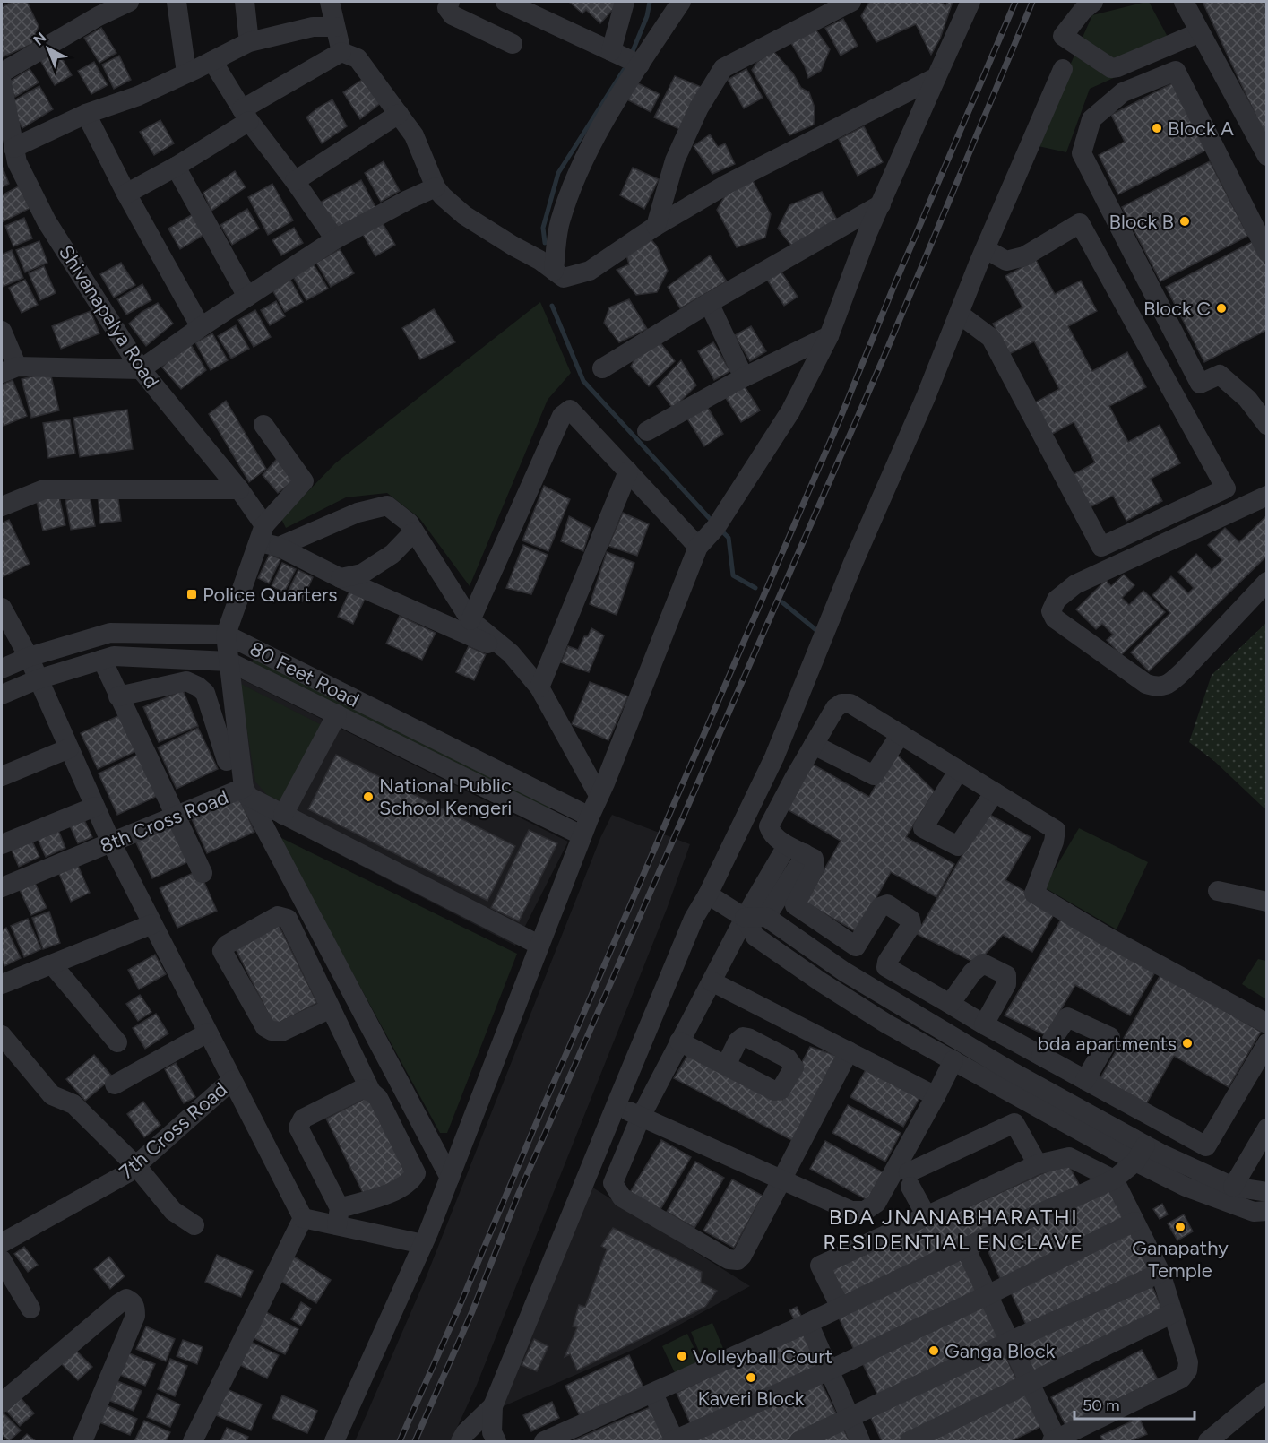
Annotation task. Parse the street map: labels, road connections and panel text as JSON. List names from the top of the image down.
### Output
{
  "streets": {
    "street": [
      "Shivanapalya Road",
      "80 Feet Road",
      "8th Cross Road",
      "7th Cross Road"
    ]
  },
  "crossings": [
    ["80 Feet Road", "8th Cross Road"]
  ],
  "districts": ["BDA JNANABHARATHI RESIDENTIAL ENCLAVE"],
  "places": {
    "other": [
      "Block A",
      "Block B",
      "Block C",
      "National Public School Kengeri",
      "bda apartments",
      "Ganapathy Temple",
      "Ganga Block",
      "Volleyball Court",
      "Kaveri Block"
    ],
    "transit": ["Police Quarters"]
  },
  "scale_bar": "50 m",
  "north": "top left"
}
